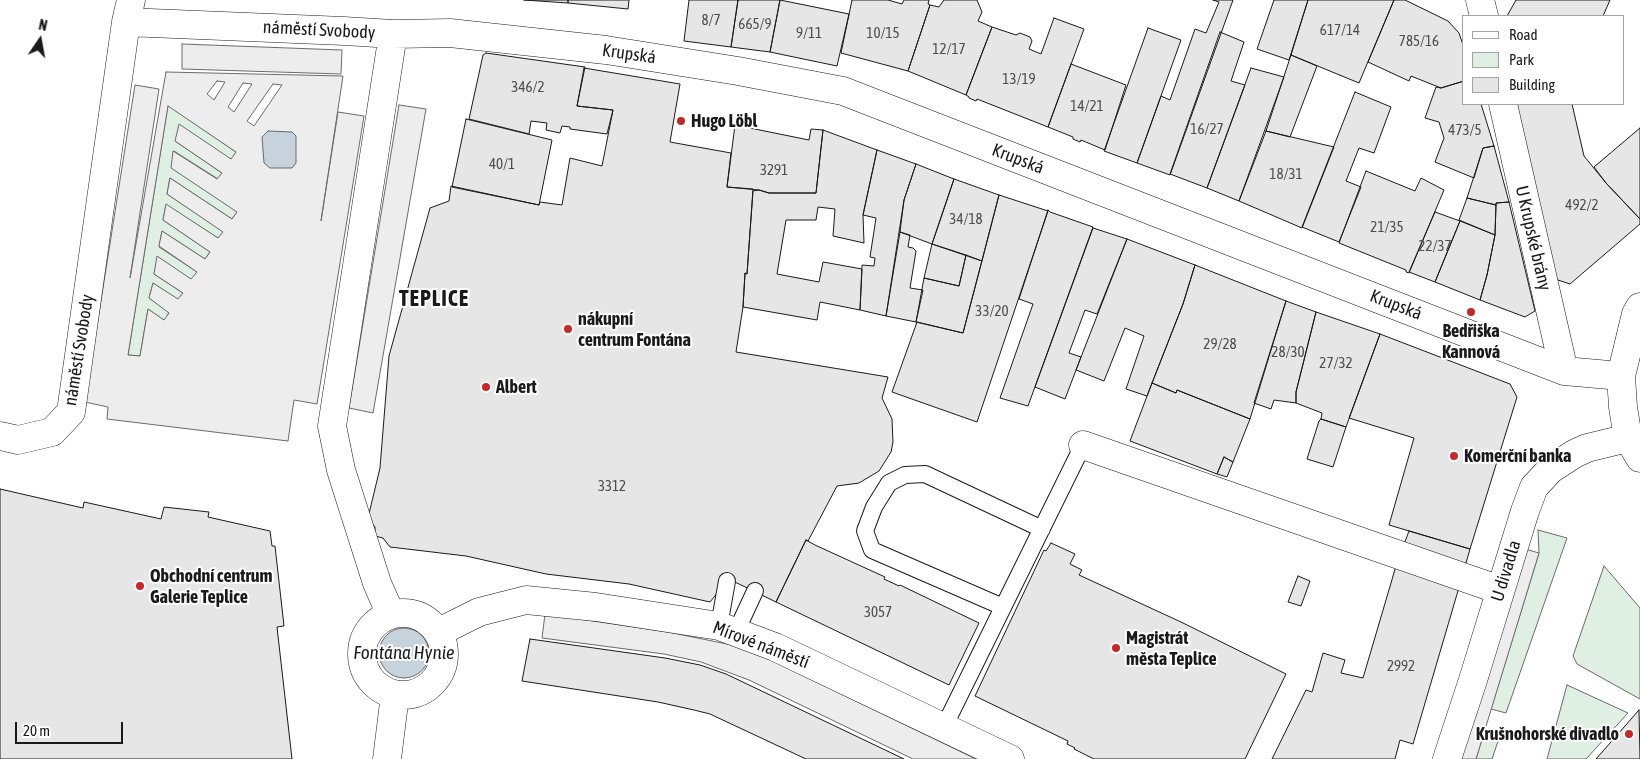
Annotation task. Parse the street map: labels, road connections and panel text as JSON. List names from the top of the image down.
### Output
{
  "streets": {
    "street": [
      "náměstí Svobody",
      "Krupská",
      "U Krupské brány",
      "U divadla",
      "Mírové náměstí"
    ]
  },
  "crossings": [
    ["náměstí Svobody", "Krupská"],
    ["náměstí Svobody", "Mírové náměstí"],
    ["Krupská", "U Krupské brány"]
  ],
  "districts": ["TEPLICE"],
  "water": ["Fontána Hynie"],
  "places": [
    "Hugo Löbl",
    "Bedřiška Kannová",
    "nákupní centrum Fontána",
    "Albert",
    "Komerční banka",
    "Obchodní centrum Galerie Teplice",
    "Magistrát města Teplice",
    "Krušnohorské divadlo"
  ],
  "house_numbers": [
    "8/7",
    "665/9",
    "617/14",
    "9/11",
    "10/15",
    "785/16",
    "12/17",
    "13/19",
    "346/2",
    "14/21",
    "16/27",
    "473/5",
    "40/1",
    "3291",
    "18/31",
    "492/2",
    "34/18",
    "21/35",
    "22/37",
    "33/20",
    "29/28",
    "28/30",
    "27/32",
    "3312",
    "3057",
    "2992"
  ],
  "legend": ["Road", "Park", "Building"],
  "scale_bar": "20 m",
  "north": "top"
}
